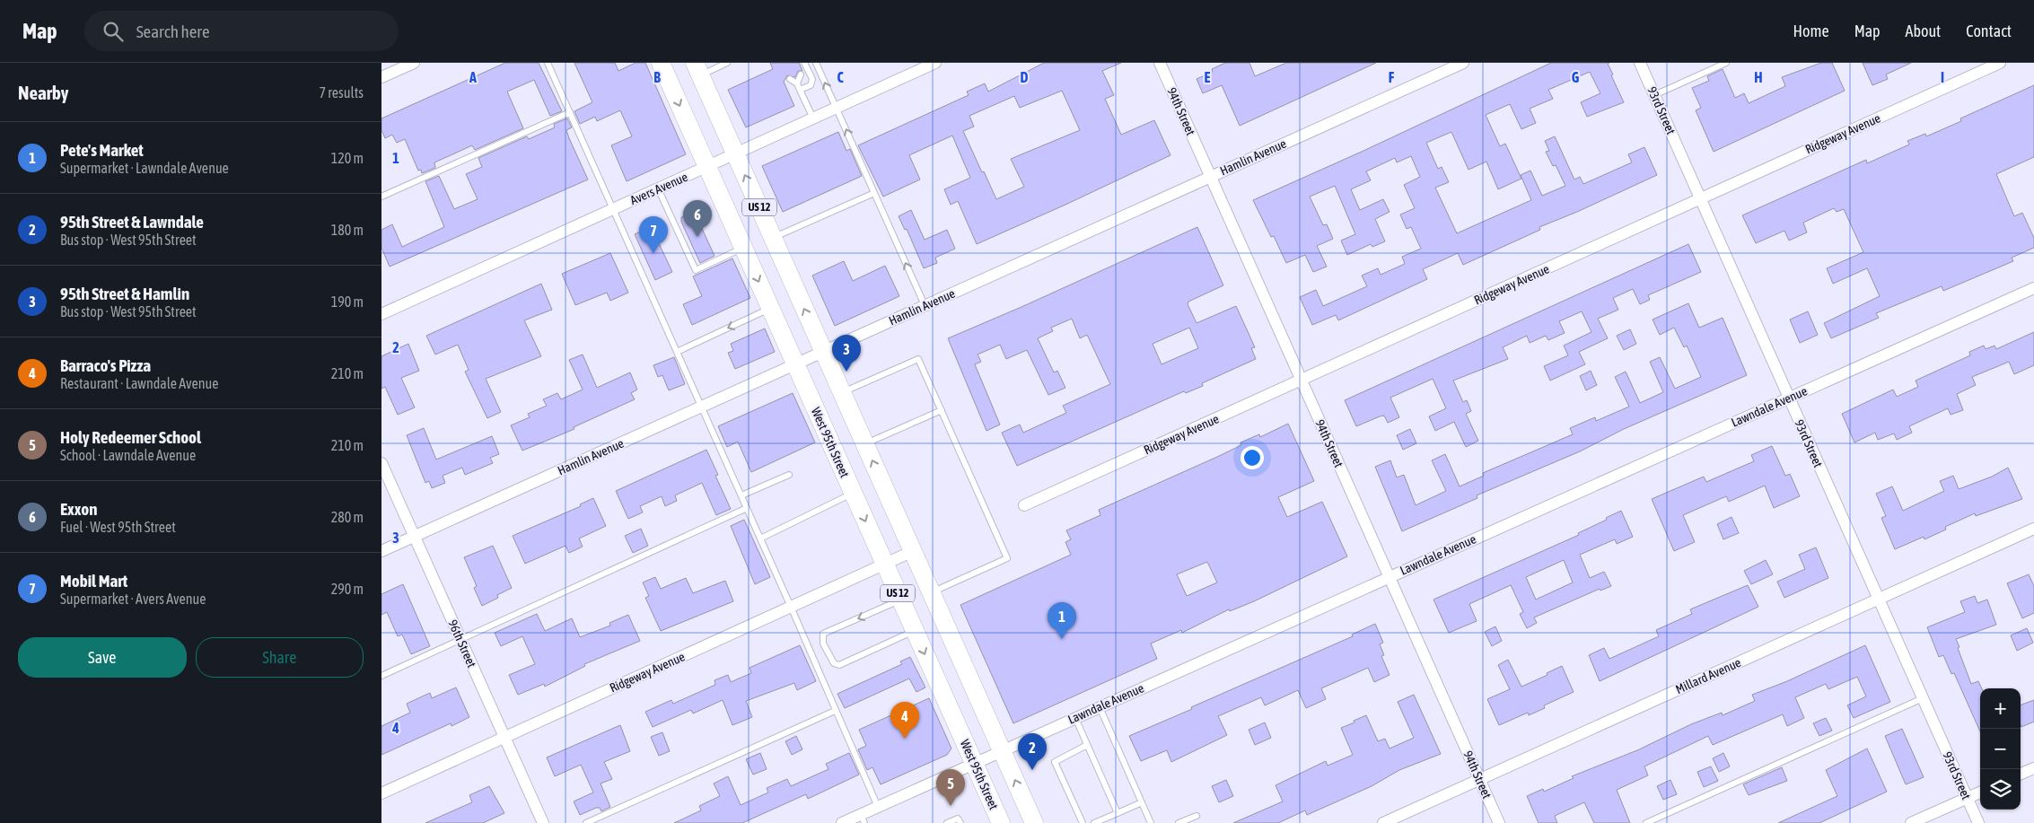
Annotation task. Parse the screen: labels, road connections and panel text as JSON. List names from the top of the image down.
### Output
{
  "streets": {
    "main road": ["US 12", "West 95th Street"],
    "street": [
      "93rd Street",
      "94th Street",
      "Ridgeway Avenue",
      "Hamlin Avenue",
      "Avers Avenue",
      "Lawndale Avenue",
      "96th Street",
      "Millard Avenue"
    ]
  },
  "crossings": [
    ["93rd Street", "Ridgeway Avenue"],
    ["93rd Street", "Lawndale Avenue"],
    ["93rd Street", "Millard Avenue"],
    ["94th Street", "Ridgeway Avenue"],
    ["94th Street", "Hamlin Avenue"],
    ["94th Street", "Lawndale Avenue"],
    ["94th Street", "Millard Avenue"],
    ["Ridgeway Avenue", "US 12"],
    ["Ridgeway Avenue", "West 95th Street"],
    ["Ridgeway Avenue", "96th Street"],
    ["Hamlin Avenue", "US 12"],
    ["Hamlin Avenue", "West 95th Street"],
    ["Hamlin Avenue", "96th Street"],
    ["Avers Avenue", "US 12"],
    ["Avers Avenue", "West 95th Street"],
    ["US 12", "Lawndale Avenue"],
    ["Lawndale Avenue", "West 95th Street"]
  ],
  "page": {
    "header": "Map",
    "search": "Search here",
    "nav": [
      "Home",
      "Map",
      "About",
      "Contact"
    ],
    "heading": ["Nearby", "7 results"],
    "list": [
      {
        "mark": "1",
        "name": "Pete's Market",
        "note": "Supermarket · Lawndale Avenue",
        "value": "120 m"
      },
      {
        "mark": "2",
        "name": "95th Street & Lawndale",
        "note": "Bus stop · West 95th Street",
        "value": "180 m"
      },
      {
        "mark": "3",
        "name": "95th Street & Hamlin",
        "note": "Bus stop · West 95th Street",
        "value": "190 m"
      },
      {
        "mark": "4",
        "name": "Barraco's Pizza",
        "note": "Restaurant · Lawndale Avenue",
        "value": "210 m"
      },
      {
        "mark": "5",
        "name": "Holy Redeemer School",
        "note": "School · Lawndale Avenue",
        "value": "210 m"
      },
      {
        "mark": "6",
        "name": "Exxon",
        "note": "Fuel · West 95th Street",
        "value": "280 m"
      },
      {
        "mark": "7",
        "name": "Mobil Mart",
        "note": "Supermarket · Avers Avenue",
        "value": "290 m"
      }
    ],
    "pins": [
      "6",
      "7",
      "3",
      "1",
      "4",
      "2",
      "5"
    ],
    "buttons": ["Save", "Share"],
    "map_buttons": ["+", "−"]
  },
  "grid": {
    "columns": [
      "A",
      "B",
      "C",
      "D",
      "E",
      "F",
      "G",
      "H",
      "I"
    ],
    "rows": [
      "1",
      "2",
      "3",
      "4"
    ]
  }
}
